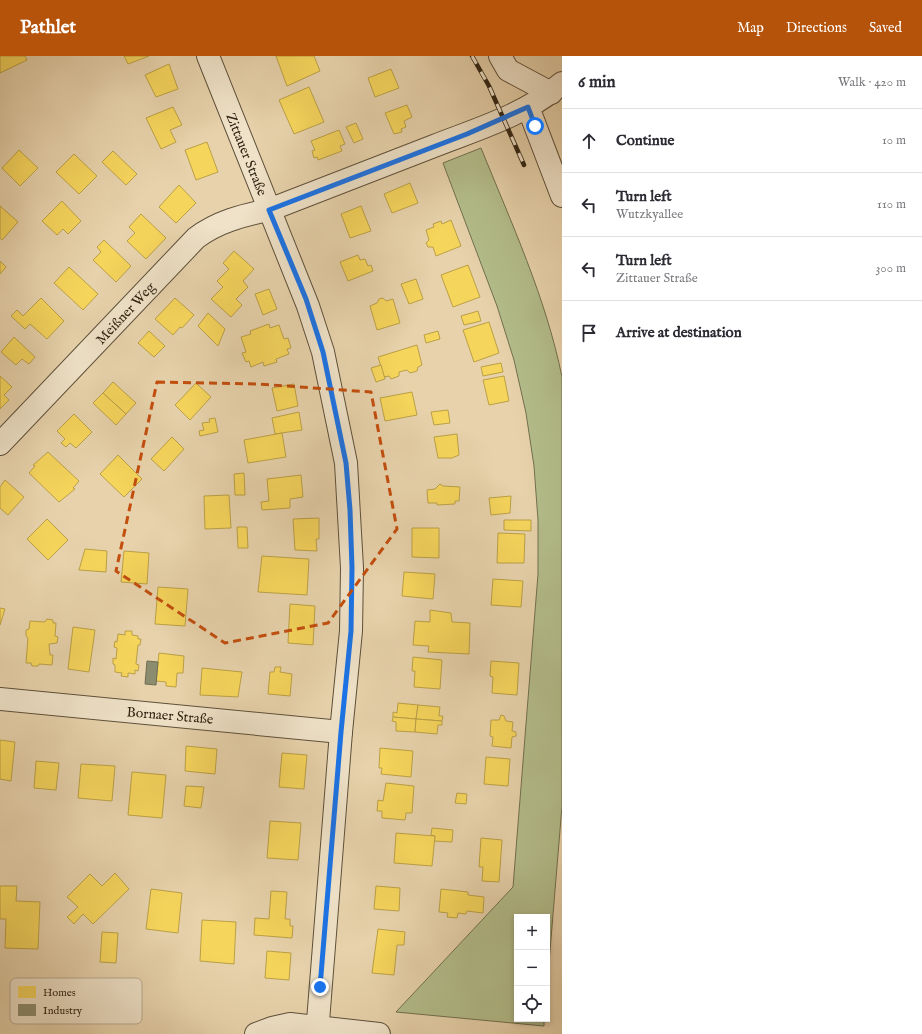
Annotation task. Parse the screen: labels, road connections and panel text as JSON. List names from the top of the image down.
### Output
{
  "streets": {
    "street": ["Zittauer Straße", "Meißner Weg", "Bornaer Straße"]
  },
  "crossings": [
    ["Zittauer Straße", "Meißner Weg"],
    ["Zittauer Straße", "Bornaer Straße"]
  ],
  "legend": ["Homes", "Industry"],
  "page": {
    "header": "Pathlet",
    "nav": ["Map", "Directions", "Saved"],
    "heading": ["6 min", "Walk · 420 m"],
    "list": [
      ["Continue", "10 m"],
      ["Turn left", "Wutzkyallee", "110 m"],
      ["Turn left", "Zittauer Straße", "300 m"],
      "Arrive at destination"
    ],
    "map_buttons": ["+", "−"]
  }
}
